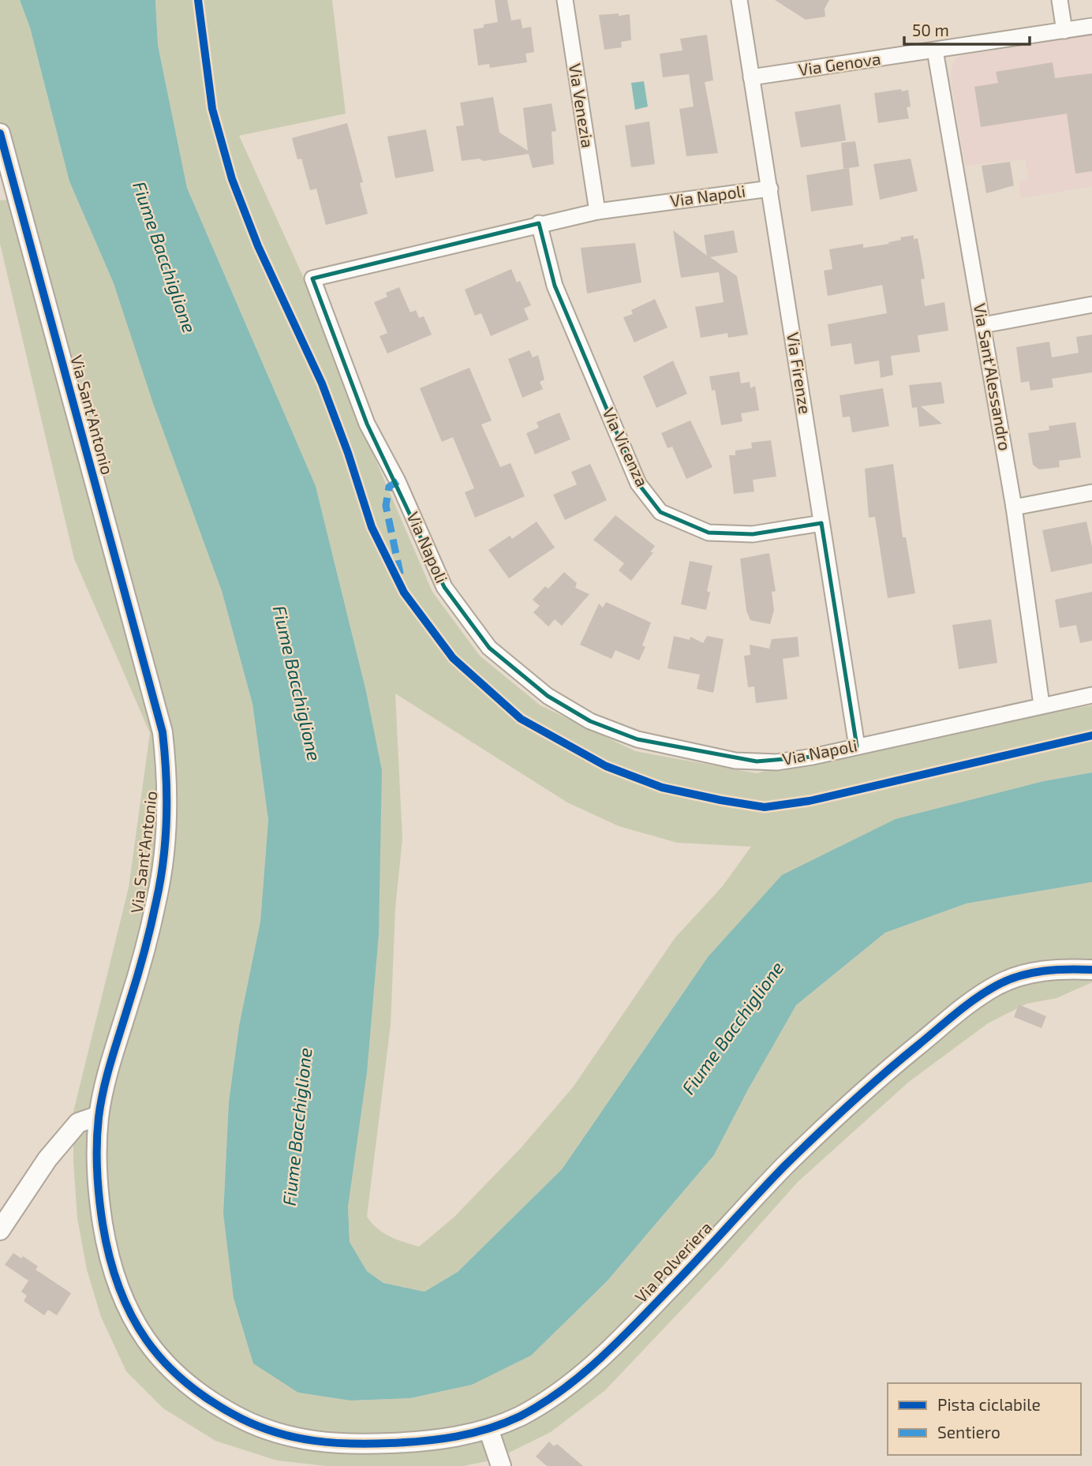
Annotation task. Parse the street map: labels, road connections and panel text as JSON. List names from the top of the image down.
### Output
{
  "streets": {
    "street": [
      "Via Genova",
      "Via Venezia",
      "Via Napoli",
      "Via Firenze",
      "Via Sant'Alessandro",
      "Via Sant'Antonio",
      "Via Vicenza",
      "Via Polveriera"
    ]
  },
  "crossings": [
    ["Via Genova", "Via Firenze"],
    ["Via Genova", "Via Sant'Alessandro"],
    ["Via Venezia", "Via Napoli"],
    ["Via Napoli", "Via Firenze"],
    ["Via Napoli", "Via Sant'Alessandro"],
    ["Via Napoli", "Via Vicenza"],
    ["Via Firenze", "Via Vicenza"],
    ["Via Sant'Antonio", "Via Polveriera"]
  ],
  "water": ["Fiume Bacchiglione"],
  "legend": ["Pista ciclabile", "Sentiero"],
  "scale_bar": "50 m"
}
